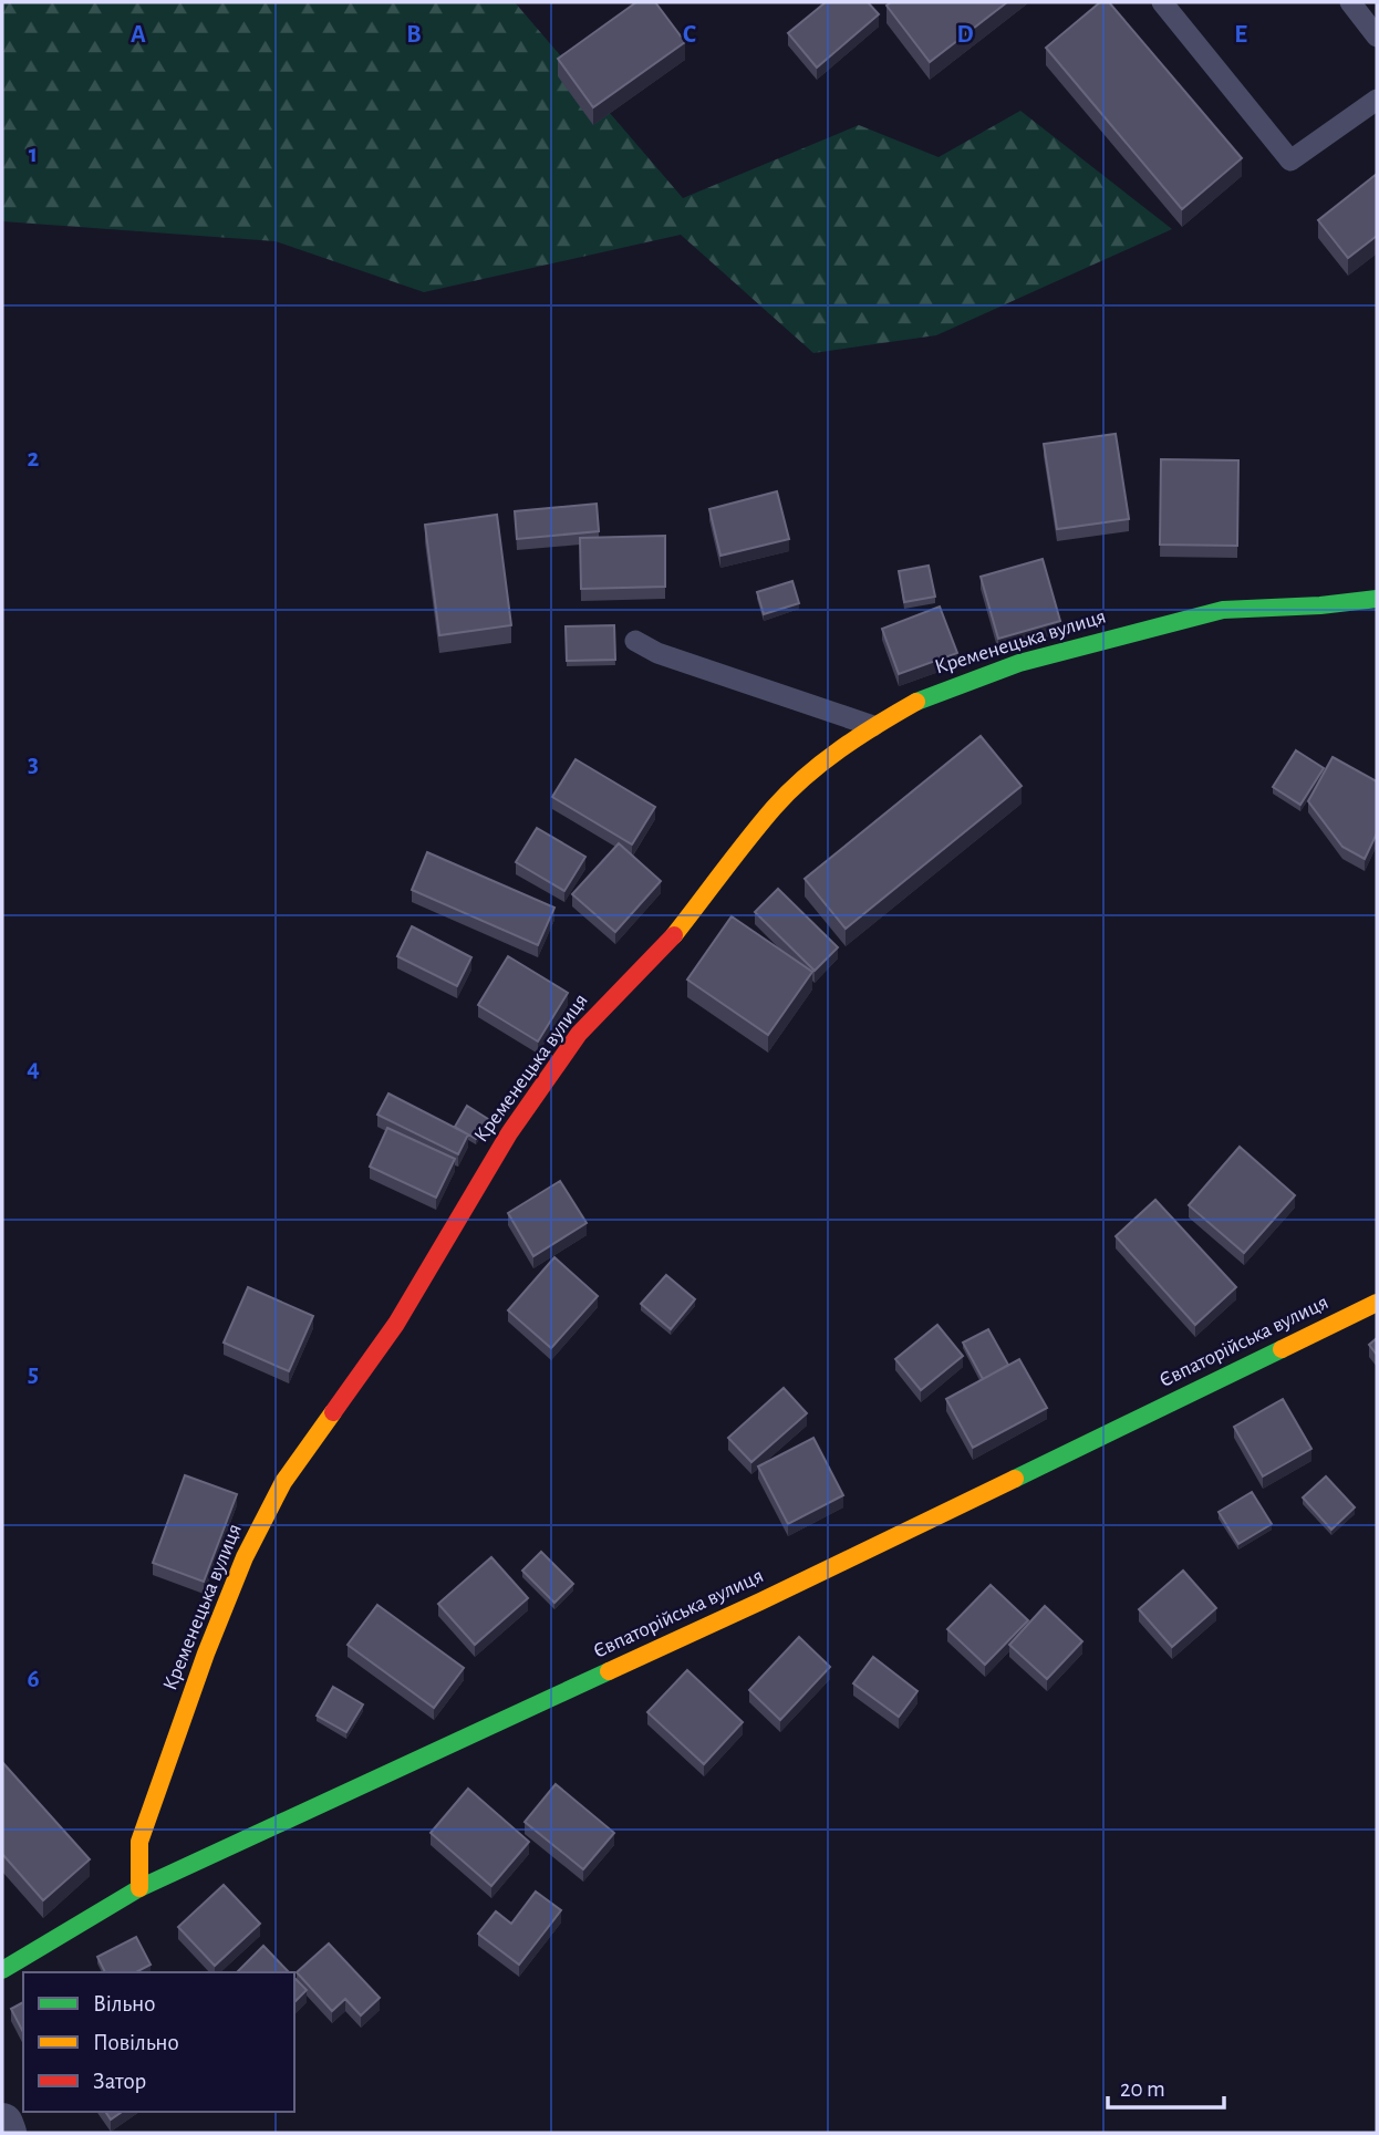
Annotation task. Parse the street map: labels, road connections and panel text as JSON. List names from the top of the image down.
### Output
{
  "streets": {
    "street": ["Кременецька вулиця", "Євпаторійська вулиця"]
  },
  "crossings": [
    ["Кременецька вулиця", "Євпаторійська вулиця"]
  ],
  "legend": ["Вільно", "Повільно", "Затор"],
  "scale_bar": "20 m",
  "grid": {
    "columns": [
      "A",
      "B",
      "C",
      "D",
      "E"
    ],
    "rows": [
      "1",
      "2",
      "3",
      "4",
      "5",
      "6"
    ]
  }
}
